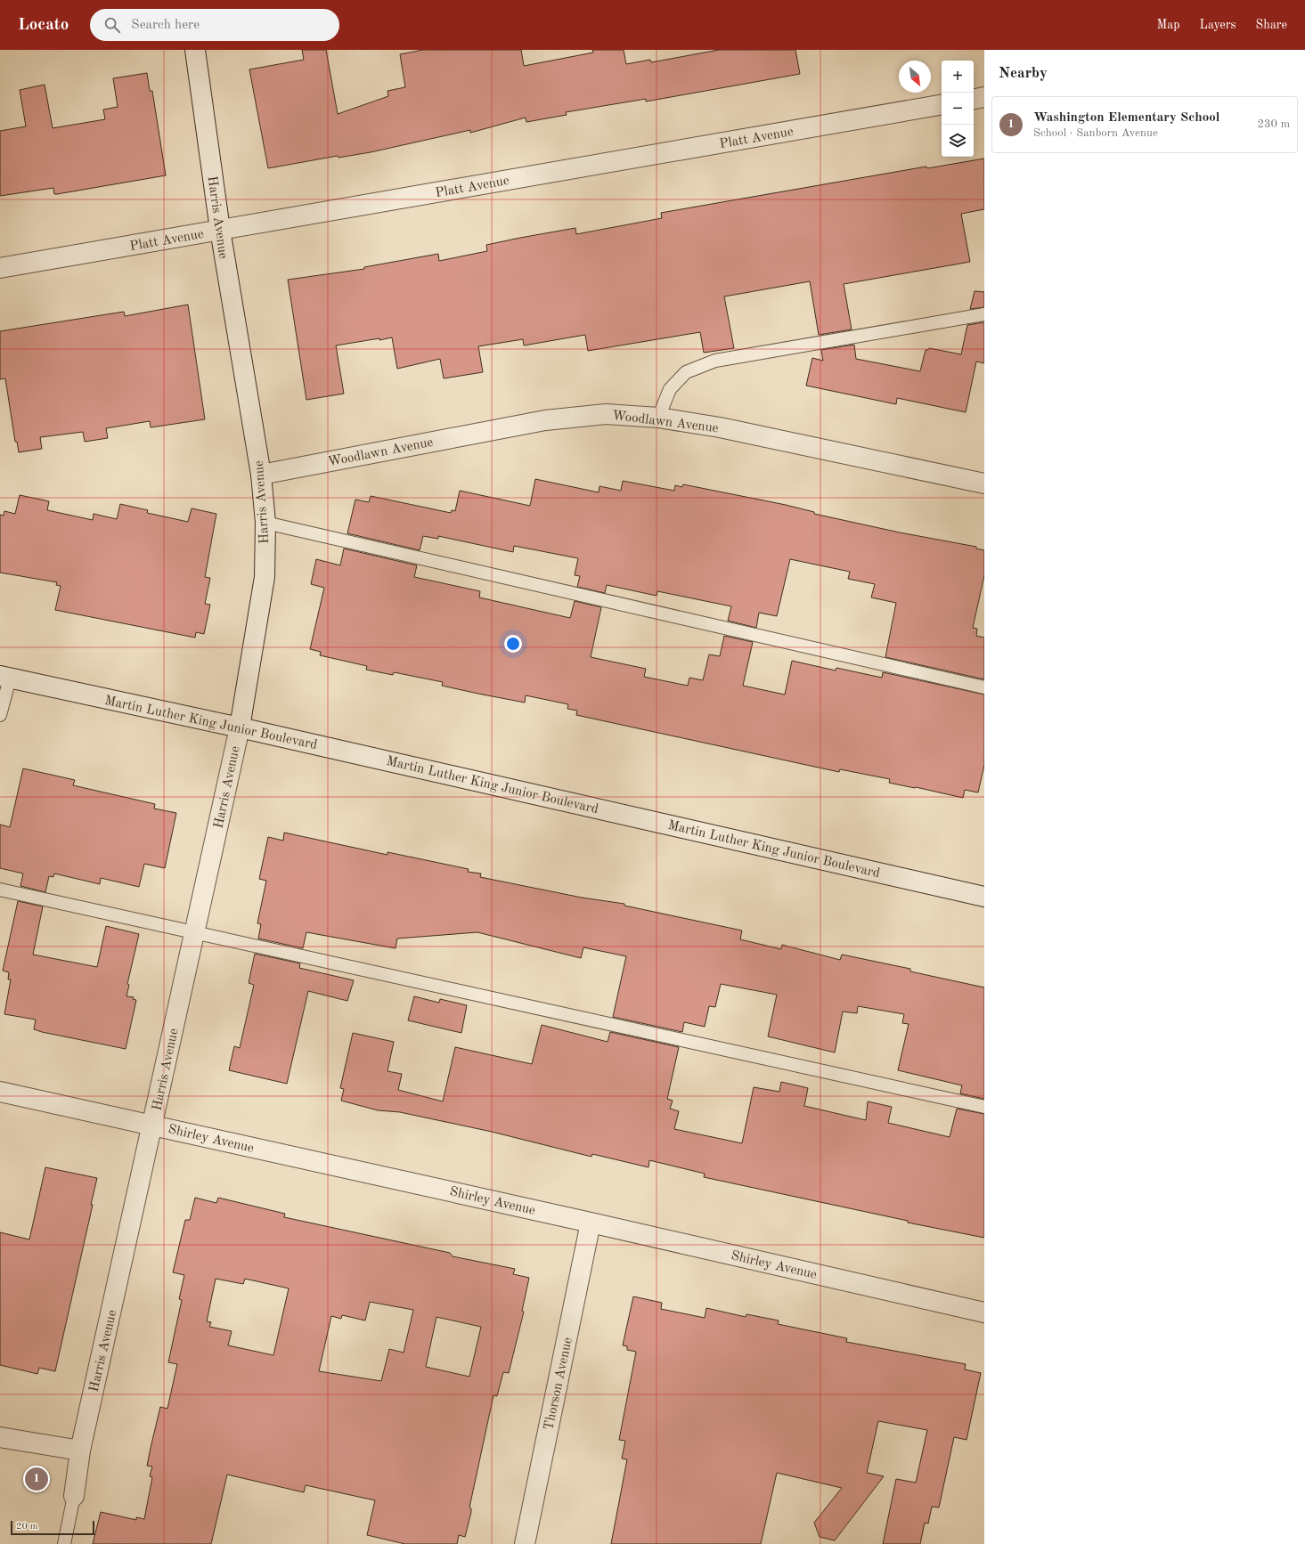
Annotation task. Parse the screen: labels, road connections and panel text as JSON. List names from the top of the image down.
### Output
{
  "streets": {
    "street": [
      "Platt Avenue",
      "Harris Avenue",
      "Woodlawn Avenue",
      "Martin Luther King Junior Boulevard",
      "Shirley Avenue",
      "Thorson Avenue"
    ]
  },
  "crossings": [
    ["Platt Avenue", "Harris Avenue"],
    ["Harris Avenue", "Woodlawn Avenue"],
    ["Harris Avenue", "Martin Luther King Junior Boulevard"],
    ["Harris Avenue", "Shirley Avenue"],
    ["Shirley Avenue", "Thorson Avenue"]
  ],
  "scale_bar": "20 m",
  "north": "bottom right",
  "page": {
    "header": "Locato",
    "search": "Search here",
    "nav": ["Map", "Layers", "Share"],
    "heading": "Nearby",
    "map_buttons": ["+", "−"],
    "list": [
      {
        "mark": "1",
        "name": "Washington Elementary School",
        "note": "School · Sanborn Avenue",
        "value": "230 m"
      }
    ],
    "pins": "1",
    "scale": "20 m"
  }
}
